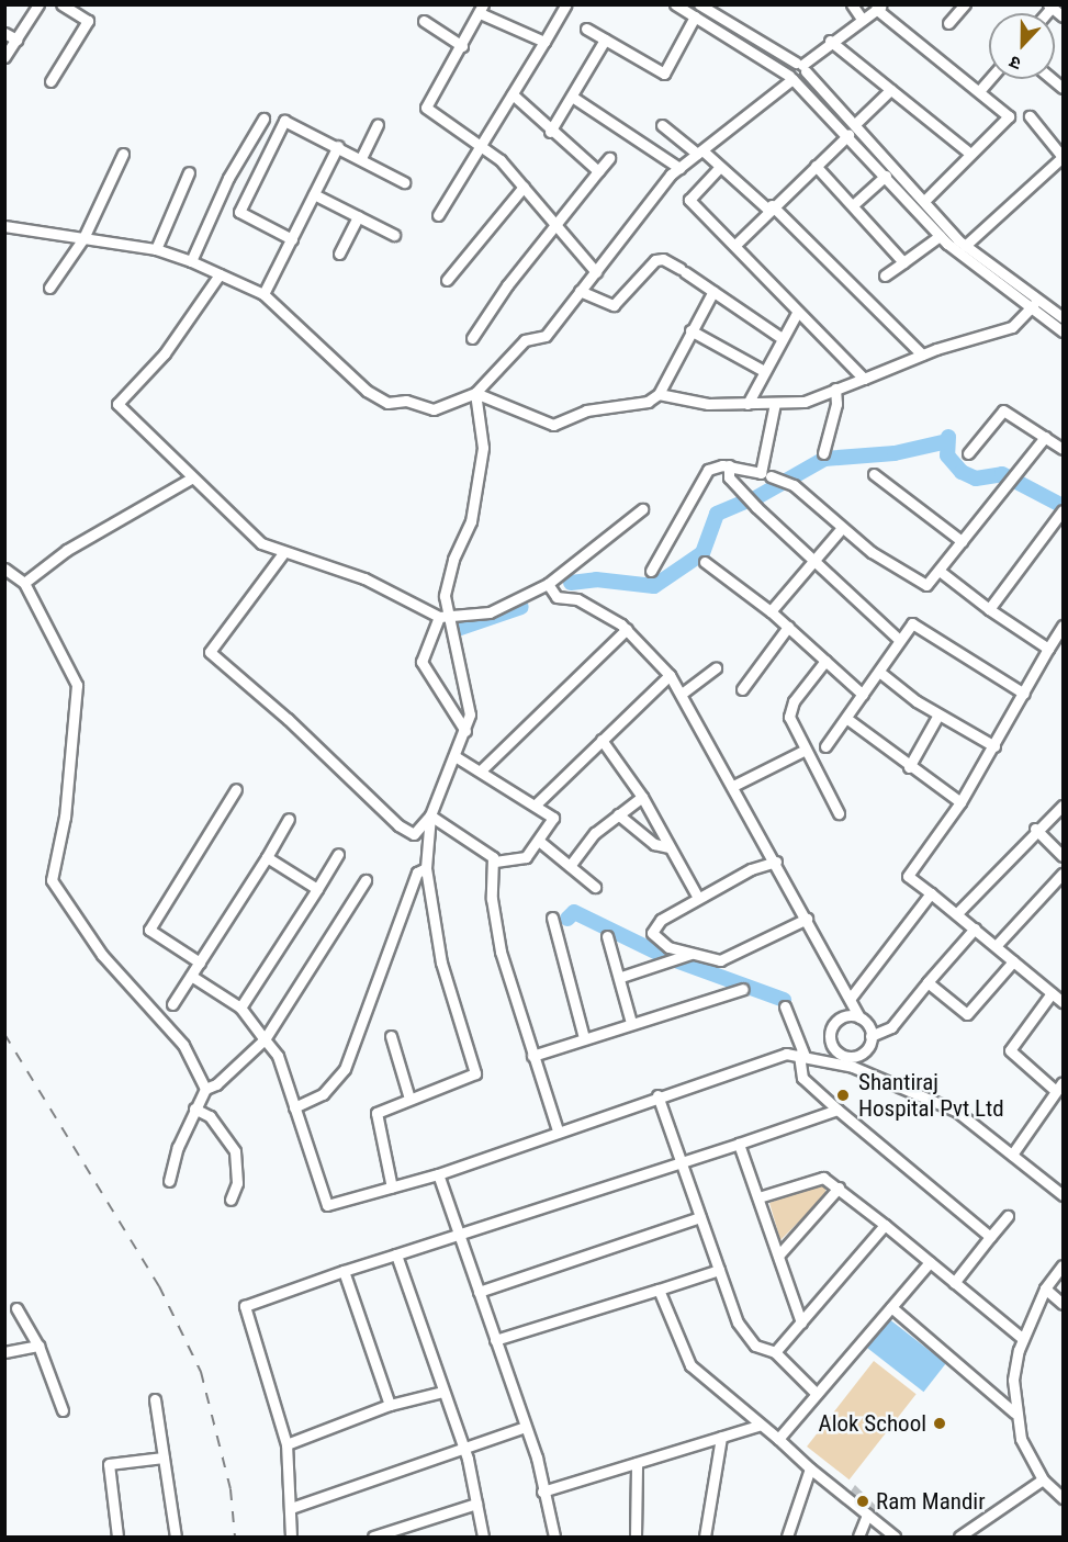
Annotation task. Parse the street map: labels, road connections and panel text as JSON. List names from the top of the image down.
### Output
{
  "places": ["Shantiraj Hospital Pvt Ltd", "Alok School", "Ram Mandir"],
  "north": "bottom"
}
